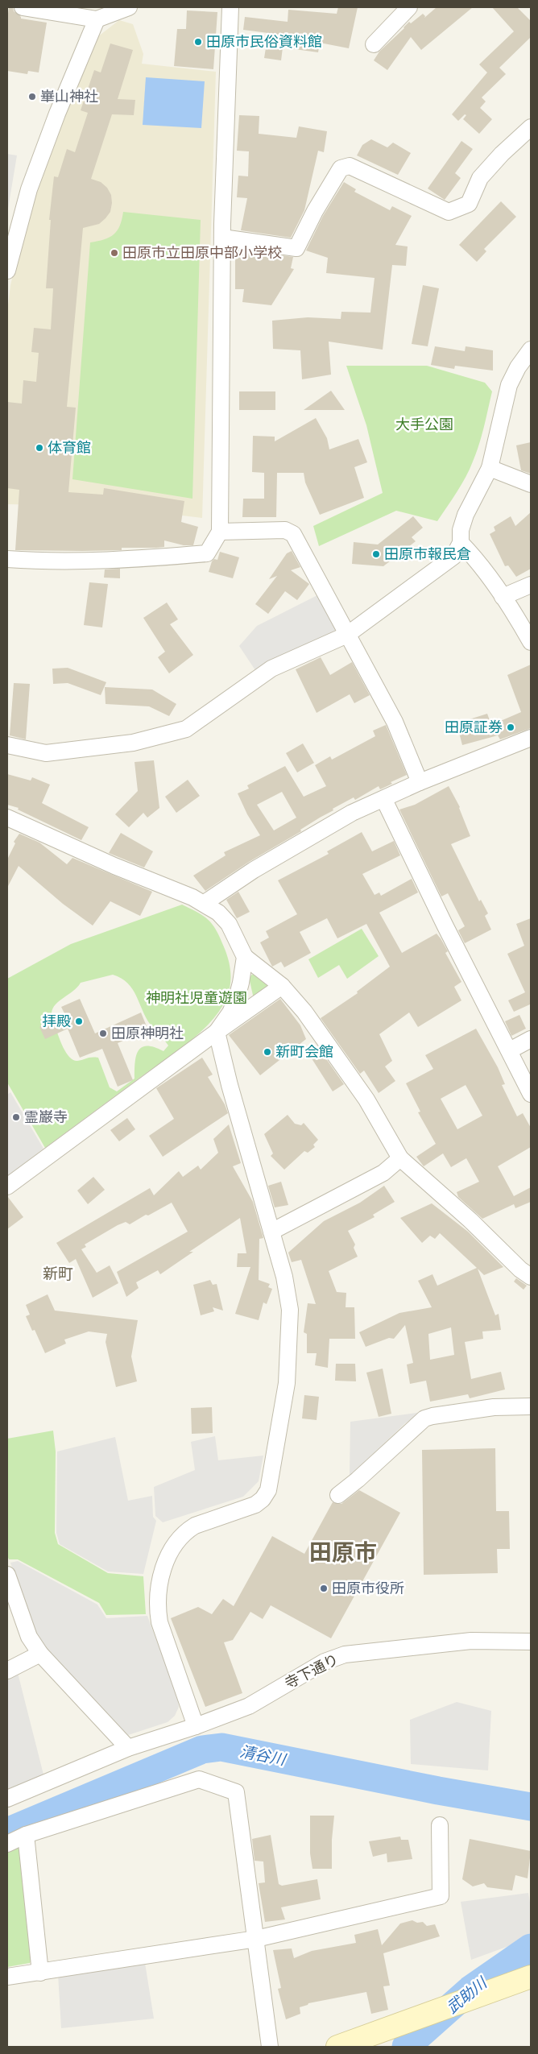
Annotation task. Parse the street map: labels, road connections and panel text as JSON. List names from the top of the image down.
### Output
{
  "streets": {
    "street": ["寺下通り"]
  },
  "districts": ["新町", "田原市"],
  "water": ["清谷川", "武助川"],
  "parks": ["大手公園", "神明社児童遊園"],
  "places": [
    "田原市民俗資料館",
    "崋山神社",
    "田原市立田原中部小学校",
    "体育館",
    "田原市報民倉",
    "田原証券",
    "拝殿",
    "田原神明社",
    "新町会館",
    "霊巌寺",
    "田原市役所"
  ]
}
